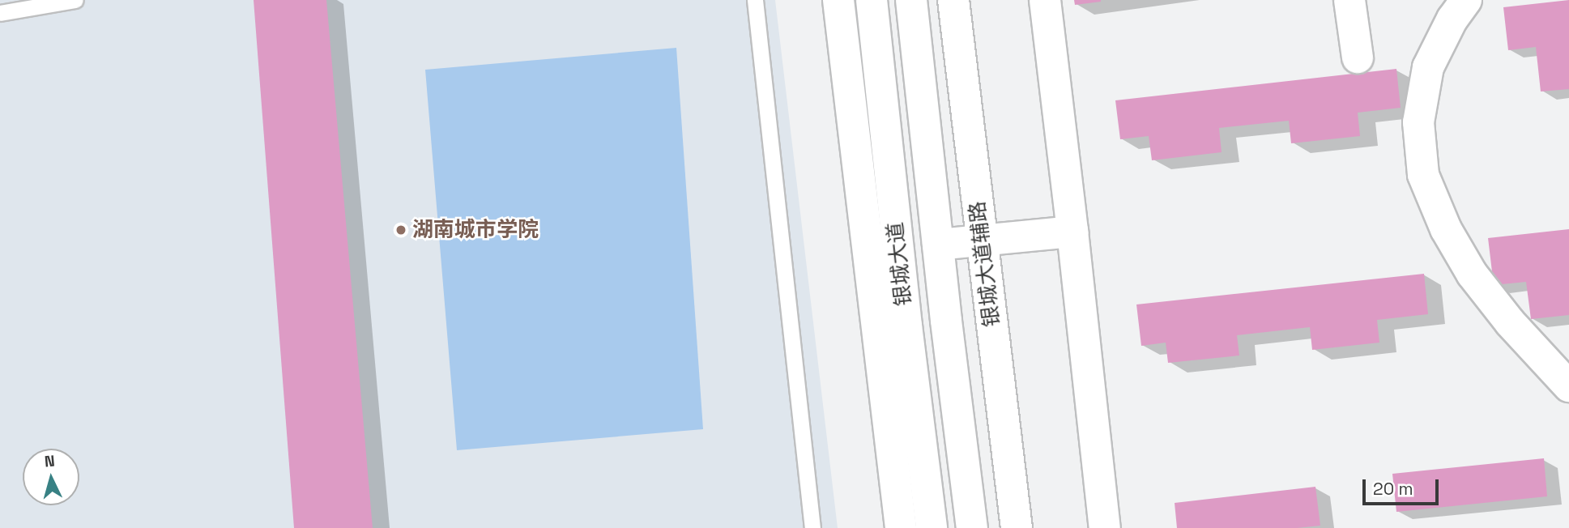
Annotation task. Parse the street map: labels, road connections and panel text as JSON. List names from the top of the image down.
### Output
{
  "streets": {
    "street": ["银城大道", "银城大道辅路"]
  },
  "places": ["湖南城市学院"],
  "scale_bar": "20 m",
  "north": "top"
}
